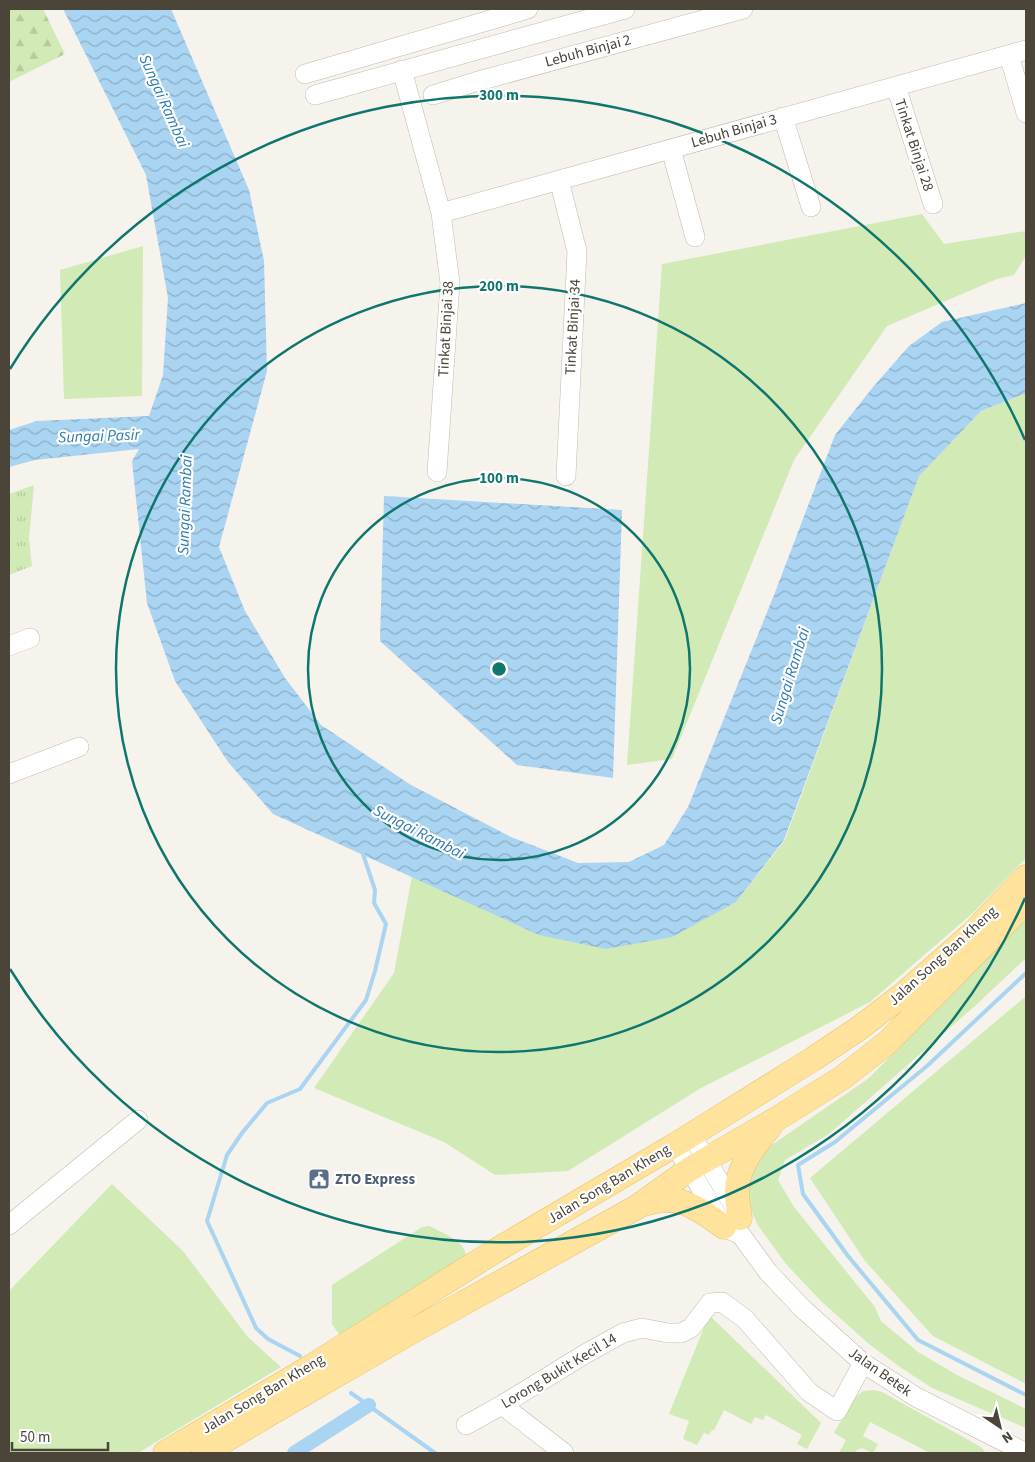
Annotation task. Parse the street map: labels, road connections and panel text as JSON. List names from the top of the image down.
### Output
{
  "streets": {
    "main road": ["Jalan Song Ban Kheng"],
    "street": [
      "Lebuh Binjai 2",
      "Lebuh Binjai 3",
      "Tinkat Binjai 28",
      "Tinkat Binjai 34",
      "Tinkat Binjai 38",
      "Lorong Bukit Kecil 14",
      "Jalan Betek"
    ]
  },
  "crossings": [
    ["Lebuh Binjai 2", "Tinkat Binjai 38"],
    ["Lebuh Binjai 3", "Tinkat Binjai 28"],
    ["Lebuh Binjai 3", "Tinkat Binjai 34"],
    ["Lebuh Binjai 3", "Tinkat Binjai 38"],
    ["Jalan Song Ban Kheng", "Jalan Betek"],
    ["Lorong Bukit Kecil 14", "Jalan Betek"]
  ],
  "water": ["Sungai Rambai", "Sungai Pasir"],
  "places": {
    "public building": ["ZTO Express"]
  },
  "scale_bar": "50 m",
  "north": "bottom right",
  "rings": ["300 m", "200 m", "100 m"]
}
